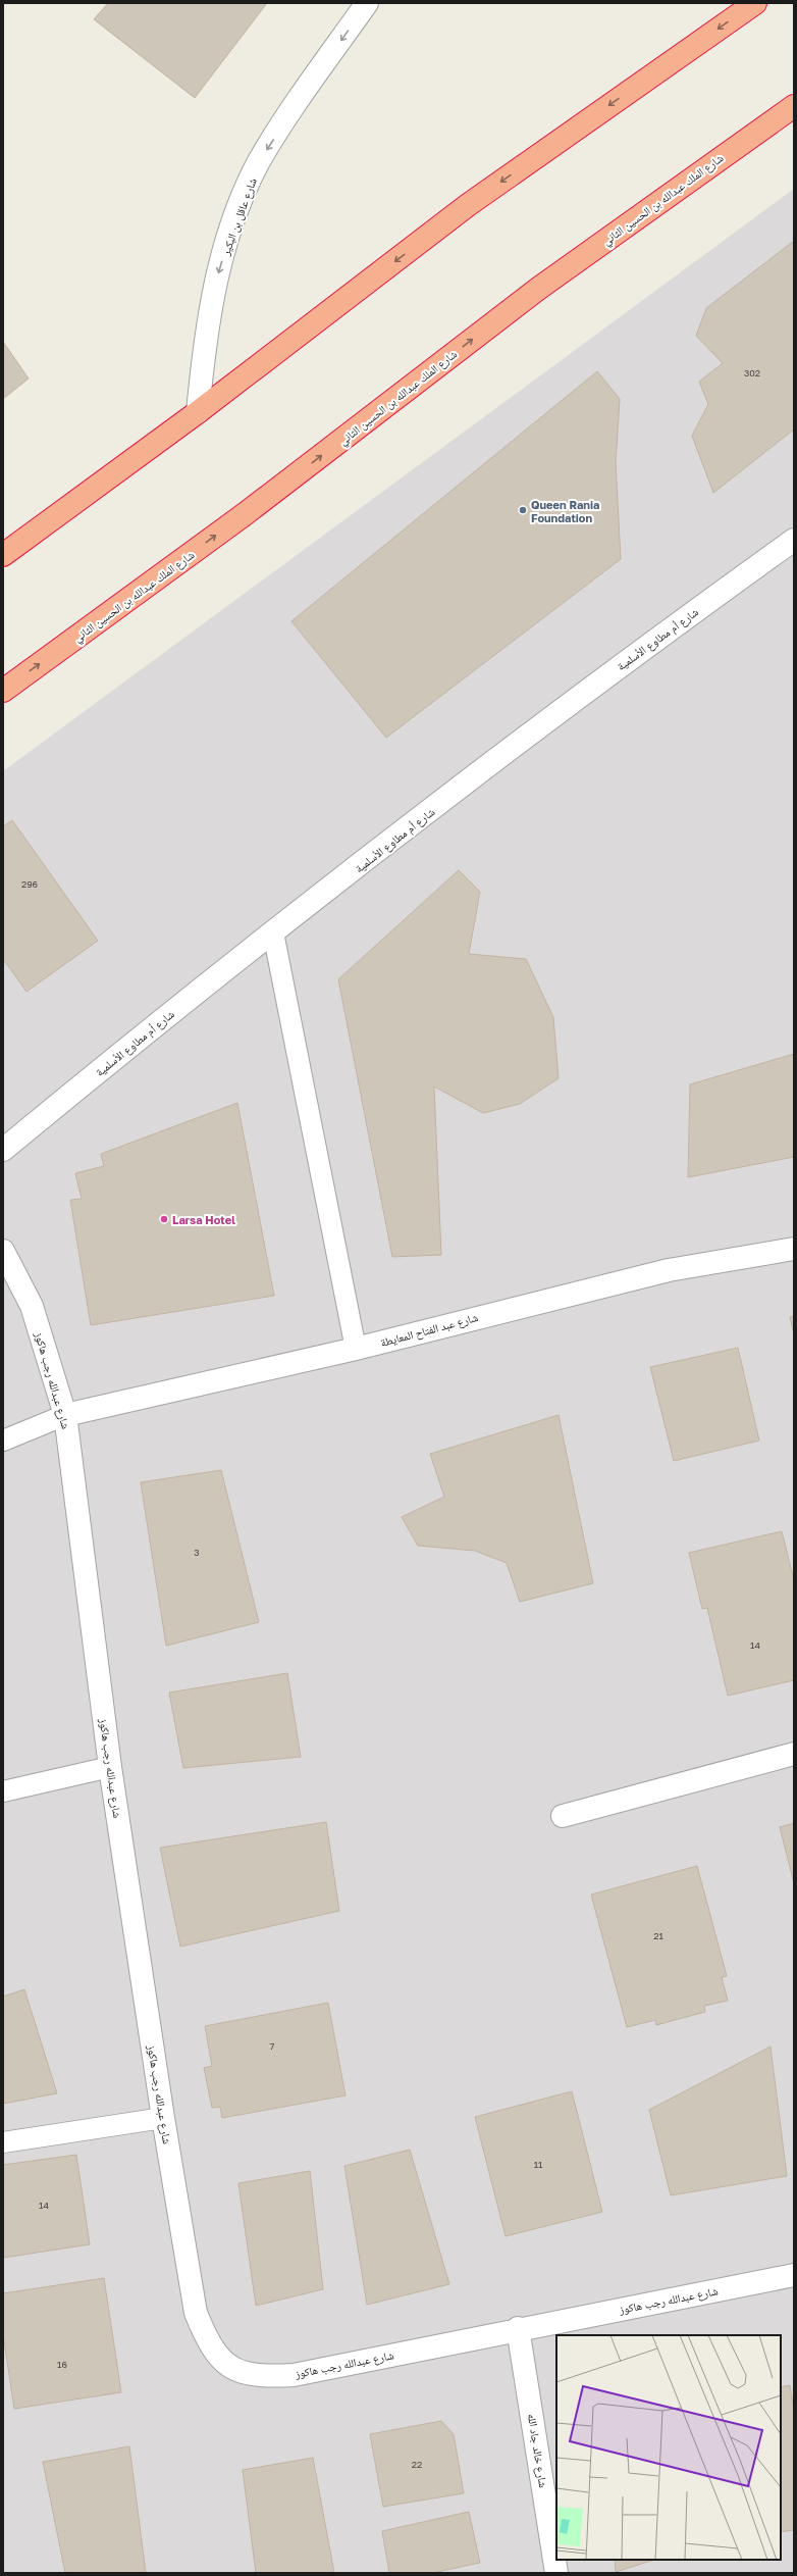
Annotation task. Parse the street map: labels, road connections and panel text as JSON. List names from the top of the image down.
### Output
{
  "streets": {
    "highway": ["شارع الملك عبدالله بن الحسين الثاني"],
    "street": [
      "شارع عاقل بن البكير",
      "شارع أم مطاوع الأسلمية",
      "شارع عبد الفتاح المعايطة",
      "شارع عبدالله رجب هاكوز",
      "شارع خالد جاد الله"
    ]
  },
  "crossings": [
    ["شارع عبد الفتاح المعايطة", "شارع عبدالله رجب هاكوز"],
    ["شارع عبدالله رجب هاكوز", "شارع خالد جاد الله"]
  ],
  "one_way": ["شارع عاقل بن البكير"],
  "places": ["Queen Rania Foundation", "Larsa Hotel"],
  "house_numbers": [
    "302",
    "296",
    "3",
    "14",
    "21",
    "7",
    "11",
    "14",
    "16",
    "22"
  ]
}
